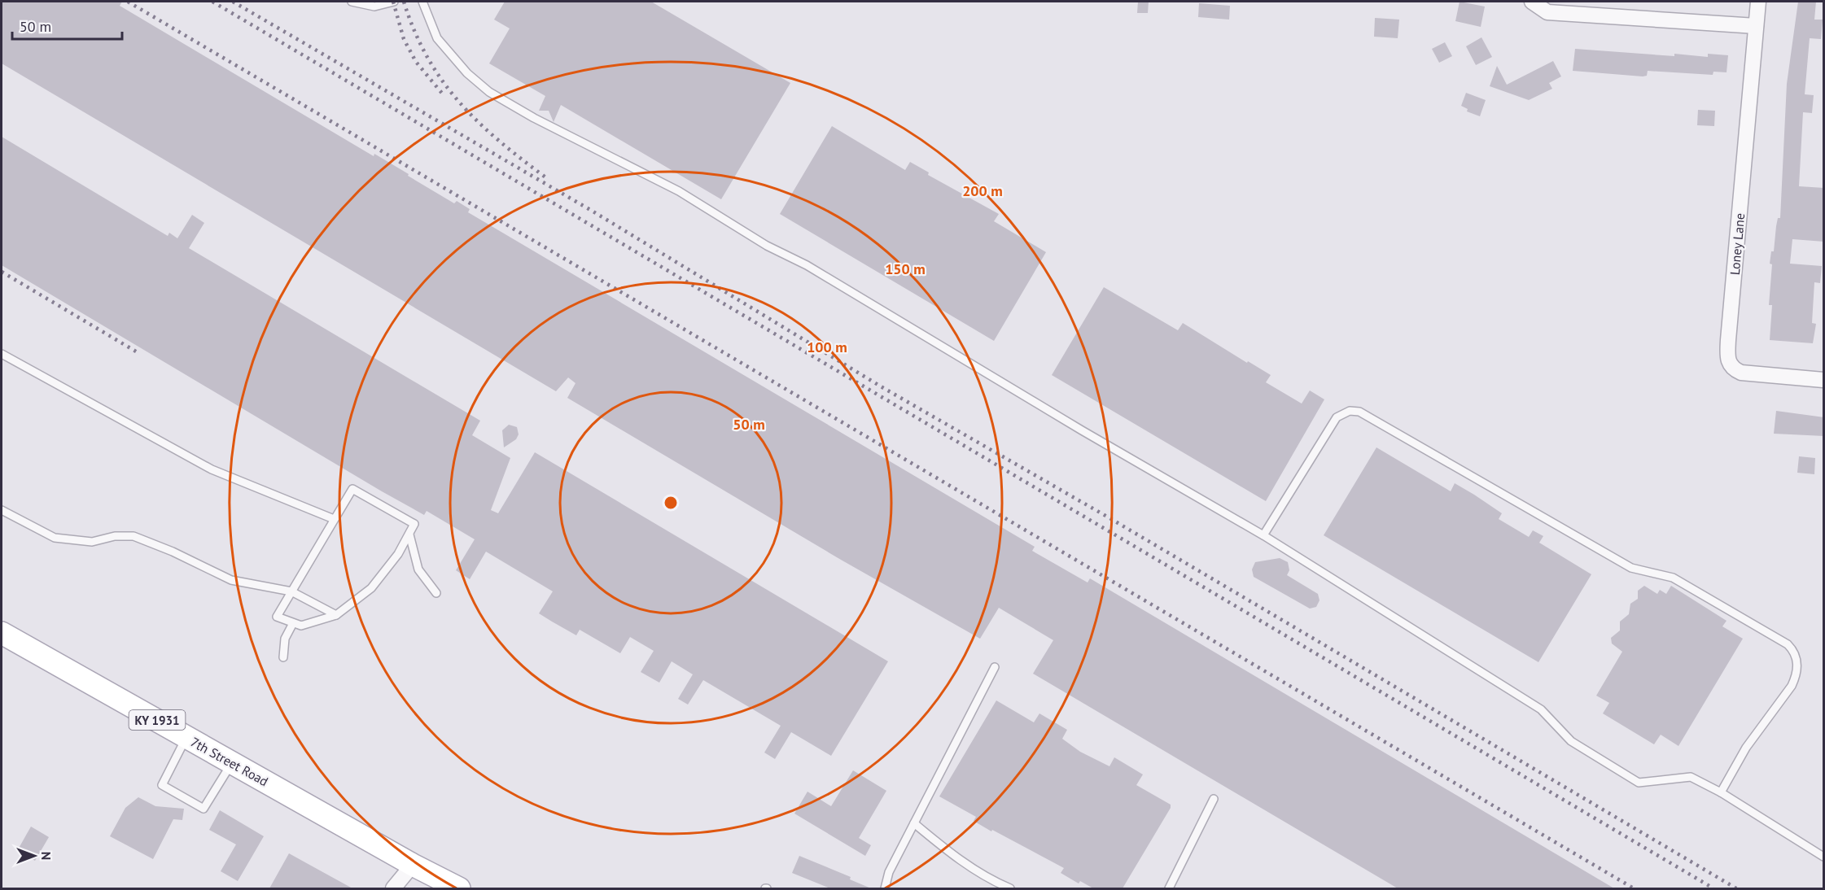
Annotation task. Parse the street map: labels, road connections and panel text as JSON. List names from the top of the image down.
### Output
{
  "streets": {
    "main road": ["KY 1931", "7th Street Road"],
    "street": ["Loney Lane"]
  },
  "scale_bar": "50 m",
  "north": "right",
  "rings": [
    "200 m",
    "150 m",
    "100 m",
    "50 m"
  ]
}
